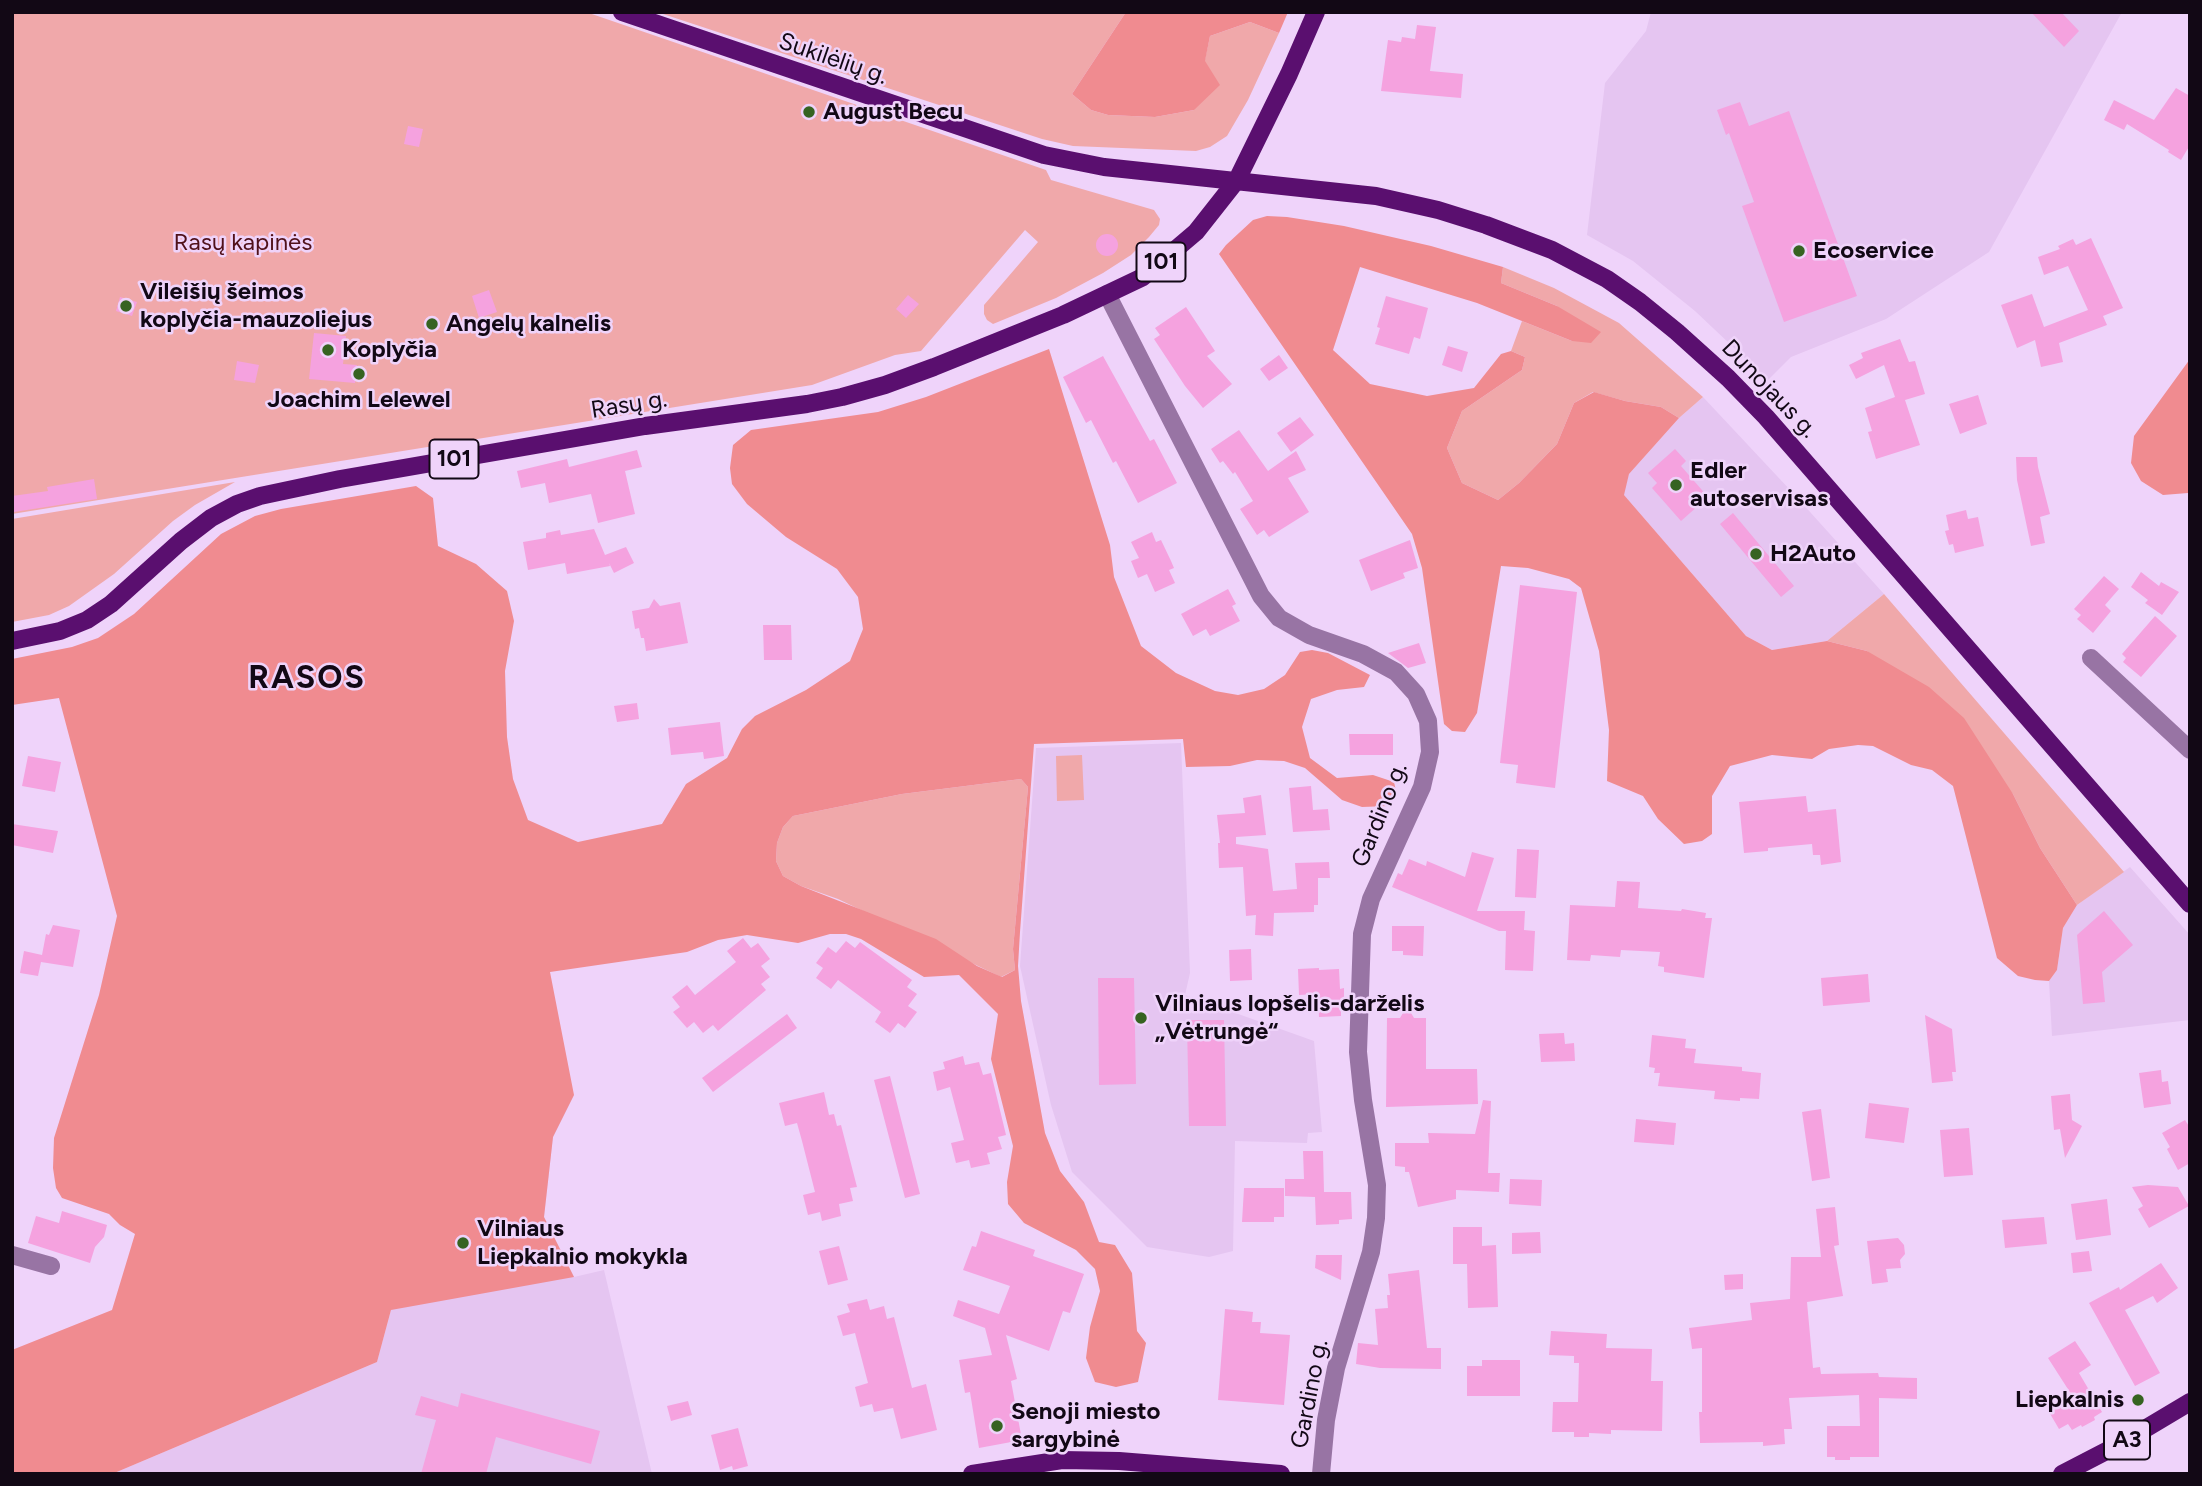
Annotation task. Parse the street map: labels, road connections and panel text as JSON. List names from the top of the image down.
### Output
{
  "streets": {
    "main road": [
      "Sukilėlių g.",
      "101",
      "Dunojaus g.",
      "Rasų g.",
      "A3"
    ],
    "street": ["Gardino g."]
  },
  "crossings": [
    ["Sukilėlių g.", "101"],
    ["Sukilėlių g.", "Dunojaus g."],
    ["Sukilėlių g.", "Rasų g."],
    ["101", "Dunojaus g."],
    ["101", "Rasų g."],
    ["Dunojaus g.", "Rasų g."],
    ["Rasų g.", "Gardino g."]
  ],
  "districts": ["RASOS"],
  "parks": ["Rasų kapinės"],
  "places": [
    "August Becu",
    "Ecoservice",
    "Vileišių šeimos koplyčia-mauzoliejus",
    "Angelų kalnelis",
    "Koplyčia",
    "Joachim Lelewel",
    "Edler autoservisas",
    "H2Auto",
    "Vilniaus lopšelis-darželis „Vėtrungė“",
    "Vilniaus Liepkalnio mokykla",
    "Liepkalnis",
    "Senoji miesto sargybinė"
  ]
}
